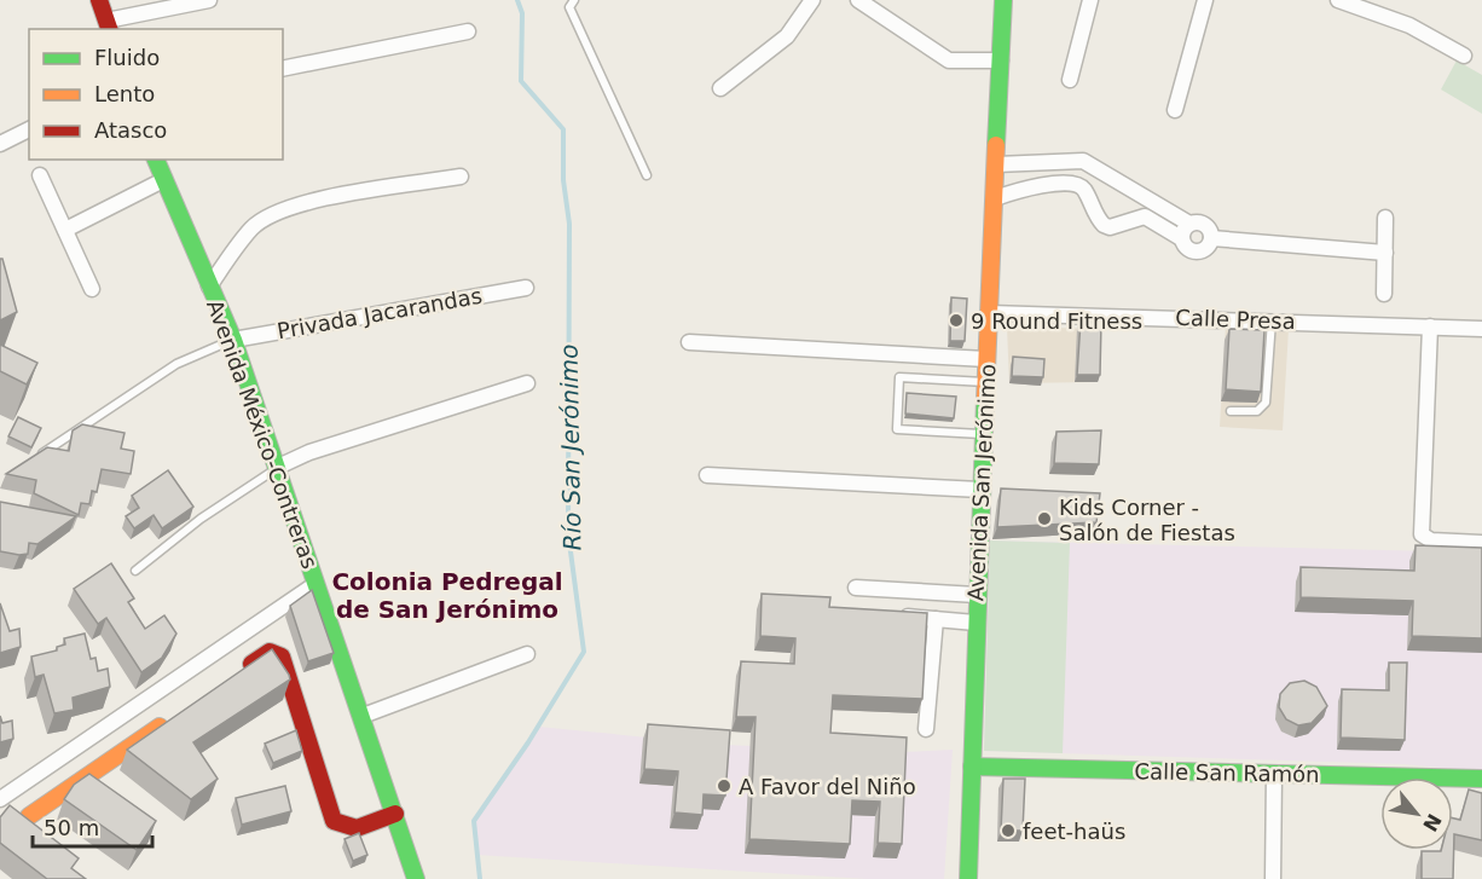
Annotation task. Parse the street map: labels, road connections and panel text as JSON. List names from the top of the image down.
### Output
{
  "streets": {
    "street": [
      "Privada Jacarandas",
      "Calle Presa",
      "Avenida México-Contreras",
      "Avenida San Jerónimo",
      "Calle San Ramón"
    ]
  },
  "crossings": [
    ["Privada Jacarandas", "Avenida México-Contreras"],
    ["Calle Presa", "Avenida San Jerónimo"],
    ["Avenida San Jerónimo", "Calle San Ramón"]
  ],
  "districts": ["Colonia Pedregal de San Jerónimo"],
  "water": ["Río San Jerónimo"],
  "places": [
    "9 Round Fitness",
    "Kids Corner - Salón de Fiestas",
    "A Favor del Niño",
    "feet-haüs"
  ],
  "legend": ["Fluido", "Lento", "Atasco"],
  "scale_bar": "50 m",
  "north": "bottom right"
}
